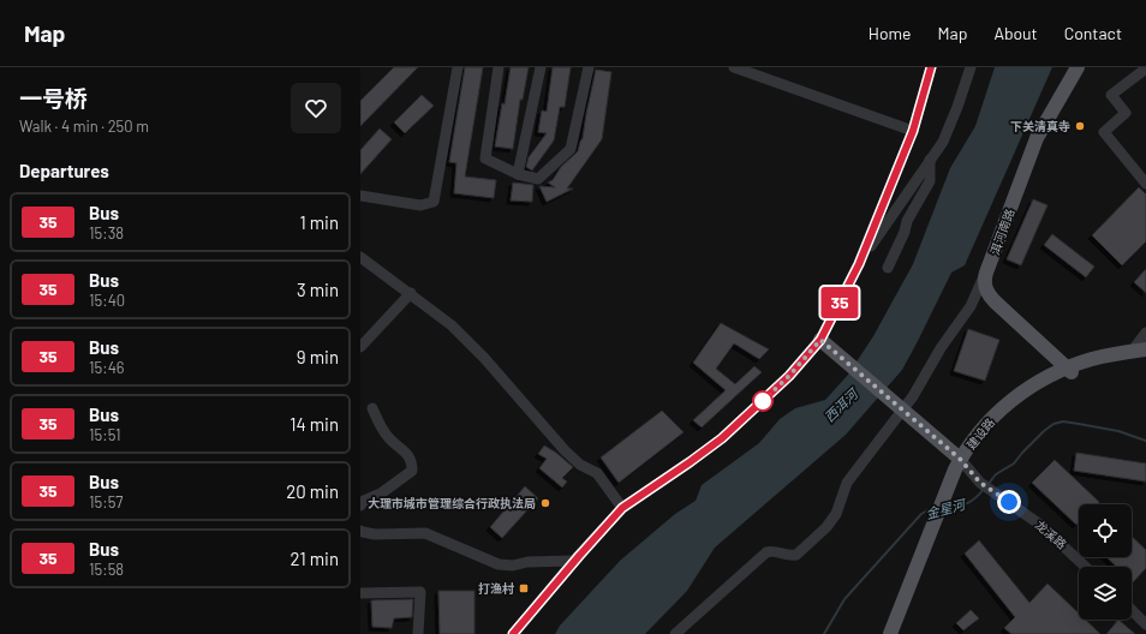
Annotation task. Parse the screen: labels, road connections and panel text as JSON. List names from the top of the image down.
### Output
{
  "streets": {
    "main road": ["洱河南路", "建设路"],
    "street": ["龙溪路"]
  },
  "crossings": [
    ["建设路", "龙溪路"]
  ],
  "water": ["西洱河", "金星河"],
  "places": {
    "other": ["下关清真寺", "大理市城市管理综合行政执法局"],
    "transit": ["打渔村"]
  },
  "lines": ["bus line 35"],
  "page": {
    "header": "Map",
    "nav": [
      "Home",
      "Map",
      "About",
      "Contact"
    ],
    "heading": [
      ["一号桥", "Walk · 4 min · 250 m"],
      "Departures"
    ],
    "on_map": "35",
    "list": [
      {
        "mark": "35",
        "name": "Bus",
        "note": "15:38",
        "value": "1 min"
      },
      {
        "mark": "35",
        "name": "Bus",
        "note": "15:40",
        "value": "3 min"
      },
      {
        "mark": "35",
        "name": "Bus",
        "note": "15:46",
        "value": "9 min"
      },
      {
        "mark": "35",
        "name": "Bus",
        "note": "15:51",
        "value": "14 min"
      },
      {
        "mark": "35",
        "name": "Bus",
        "note": "15:57",
        "value": "20 min"
      },
      {
        "mark": "35",
        "name": "Bus",
        "note": "15:58",
        "value": "21 min"
      }
    ]
  }
}
